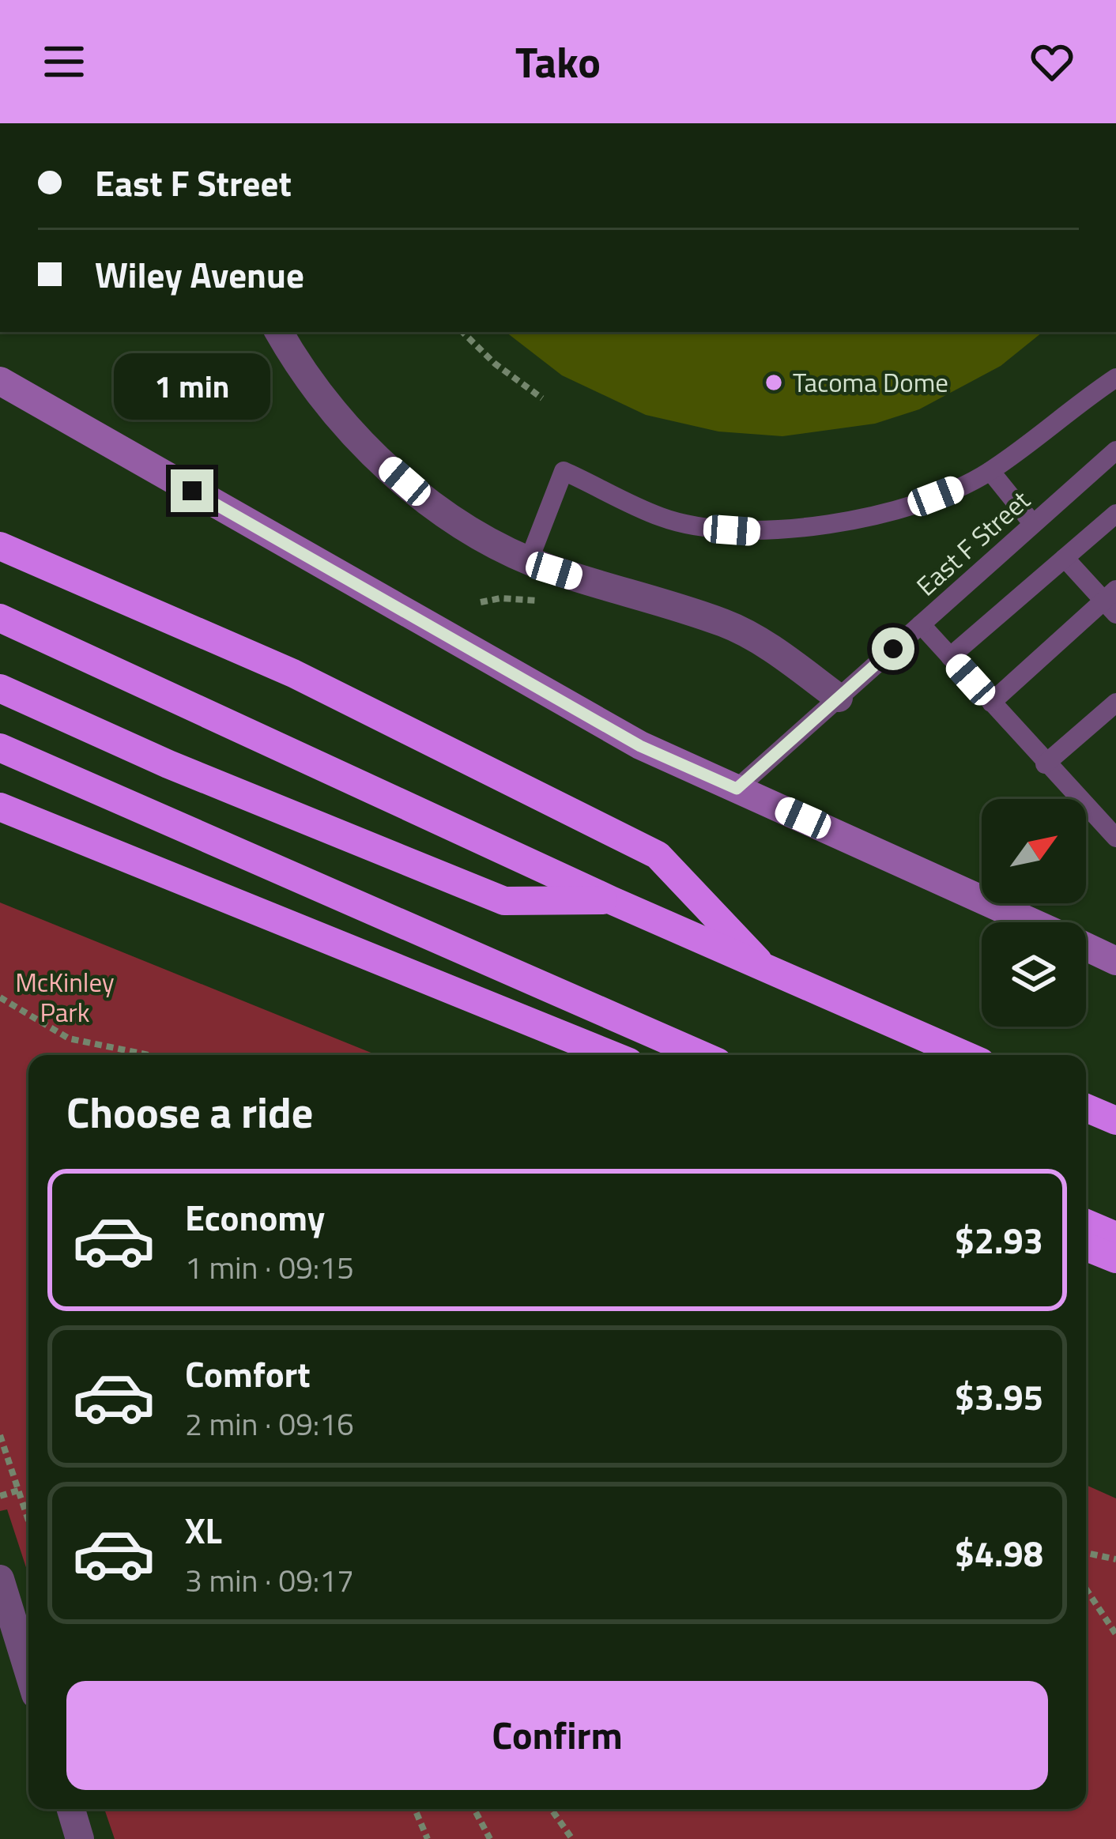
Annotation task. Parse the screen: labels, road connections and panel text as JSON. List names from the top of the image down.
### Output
{
  "streets": {
    "lane": ["East F Street"]
  },
  "parks": ["McKinley Park"],
  "places": ["Tacoma Dome"],
  "north": "top right",
  "page": {
    "header": "Tako",
    "banner": ["East F Street", "Wiley Avenue"],
    "bubble": "1 min",
    "heading": "Choose a ride",
    "list": [
      {
        "name": "Economy",
        "note": "1 min · 09:15",
        "value": "$2.93"
      },
      {
        "name": "Comfort",
        "note": "2 min · 09:16",
        "value": "$3.95"
      },
      {
        "name": "XL",
        "note": "3 min · 09:17",
        "value": "$4.98"
      }
    ],
    "buttons": "Confirm"
  }
}
